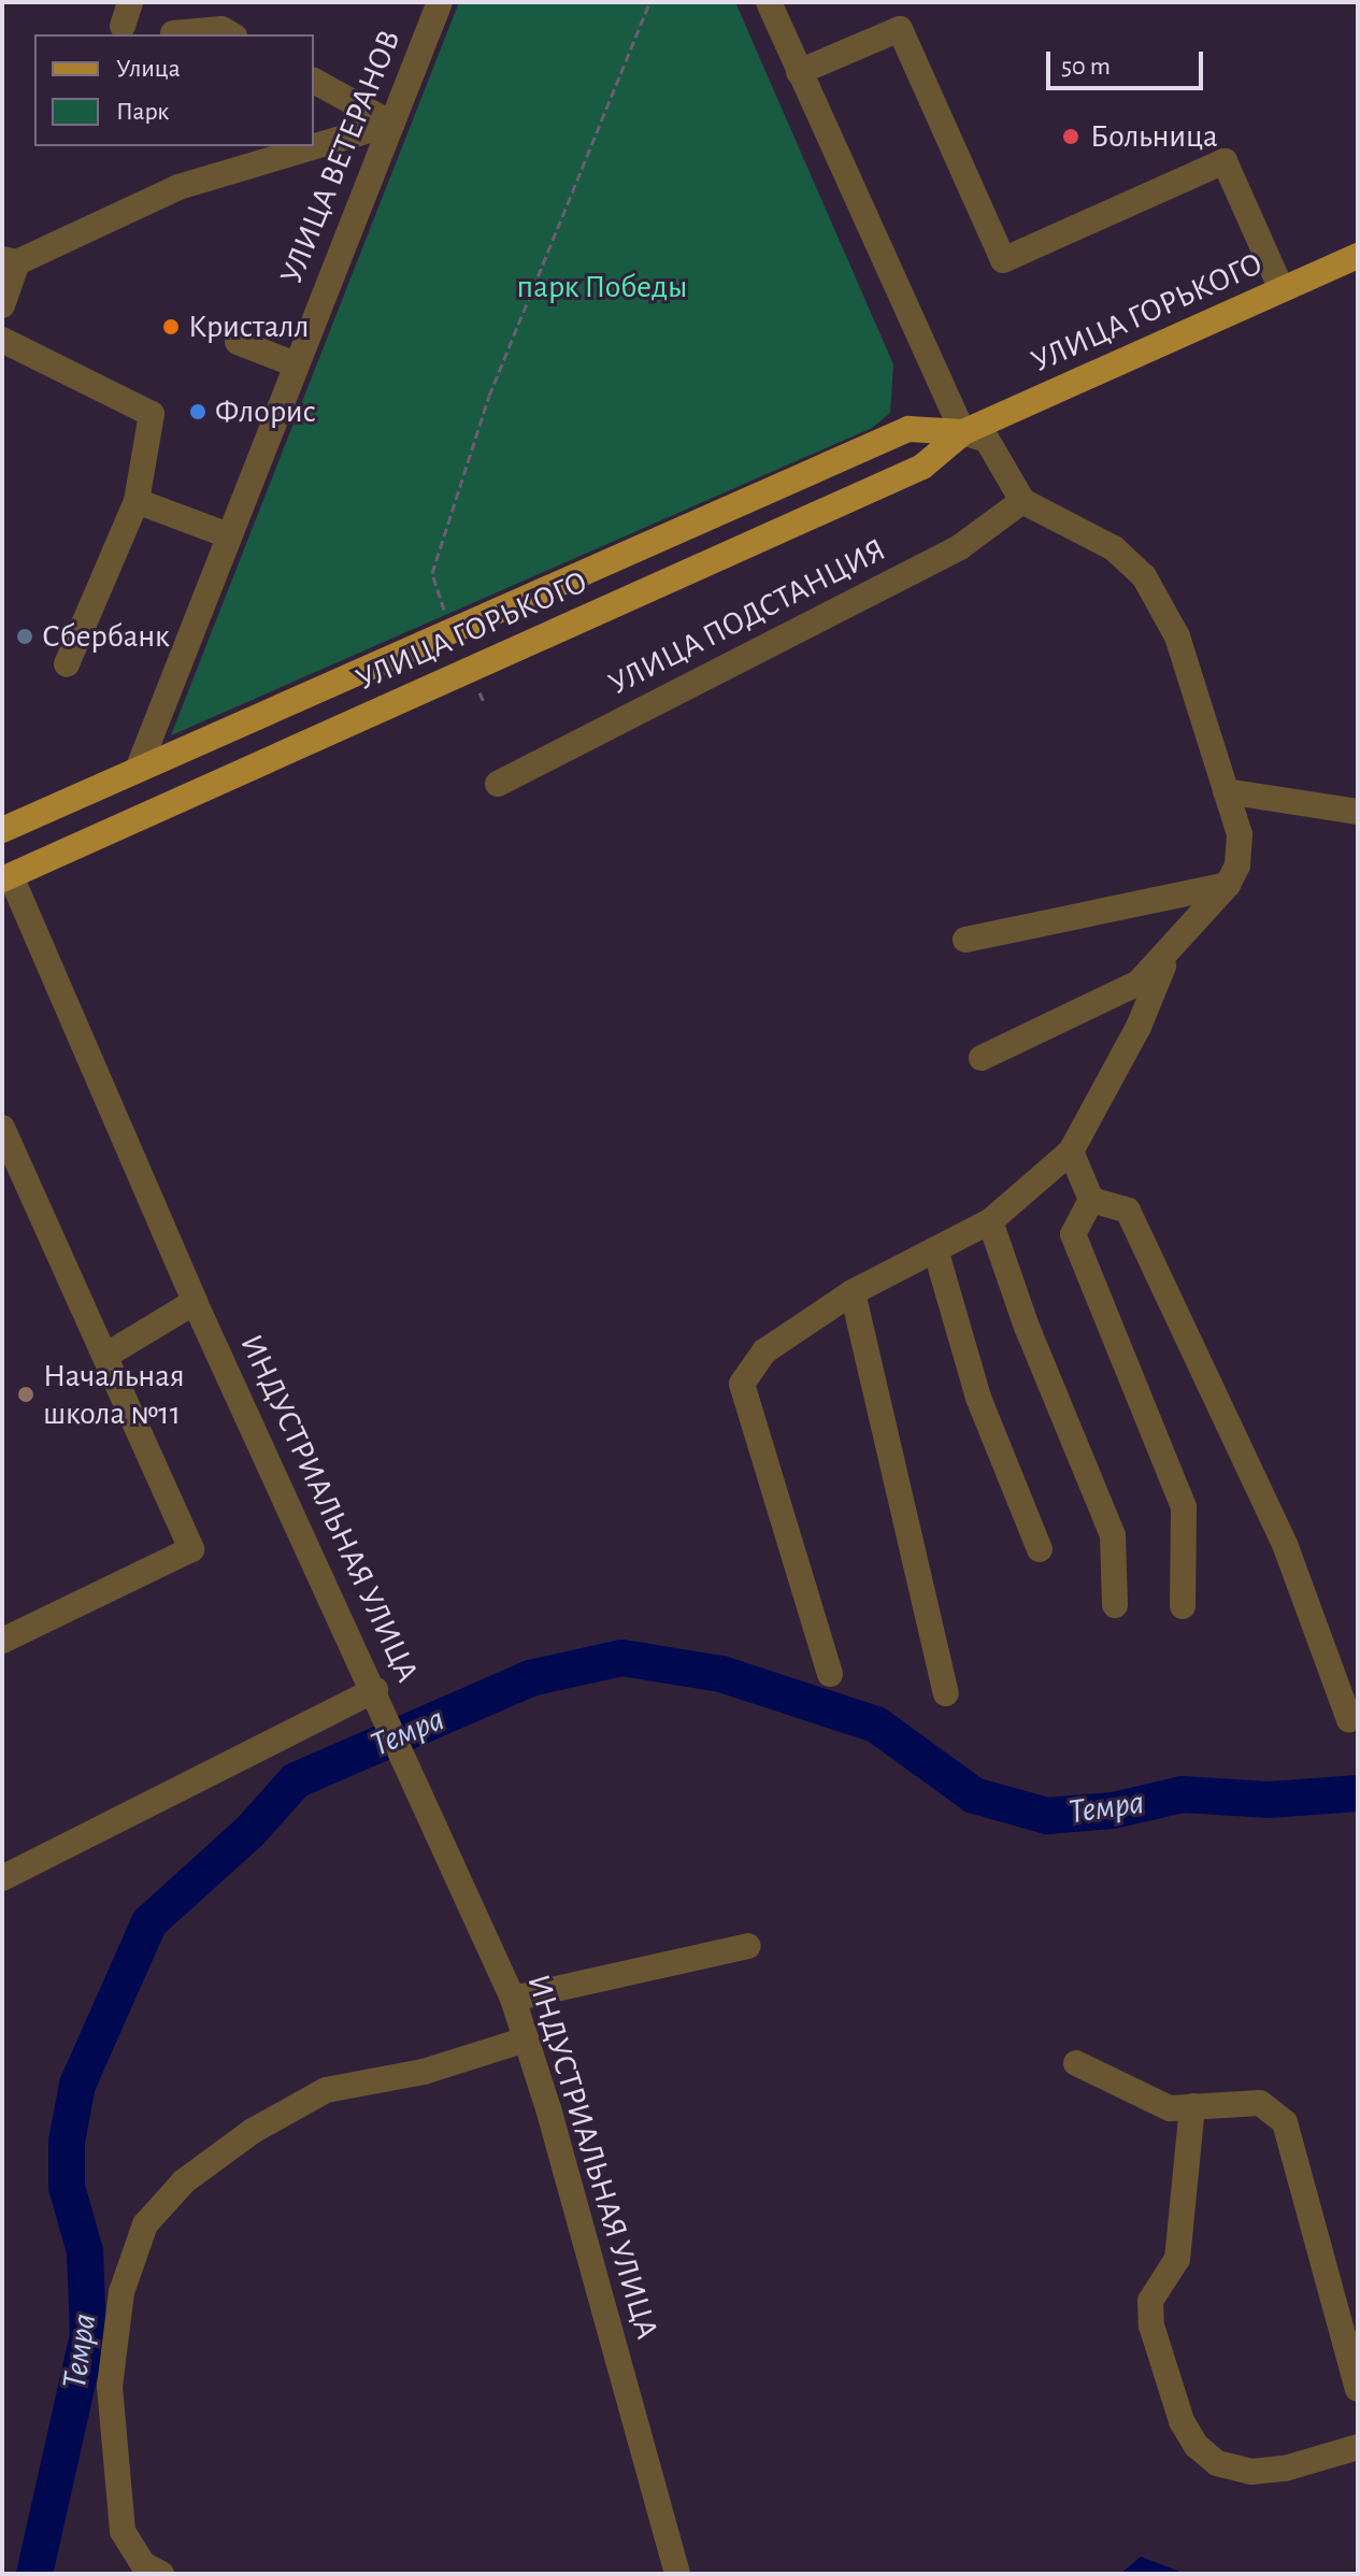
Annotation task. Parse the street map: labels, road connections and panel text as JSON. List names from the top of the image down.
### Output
{
  "streets": {
    "main road": ["УЛИЦА ГОРЬКОГО"],
    "street": ["УЛИЦА ВЕТЕРАНОВ", "УЛИЦА ПОДСТАНЦИЯ", "ИНДУСТРИАЛЬНАЯ УЛИЦА"]
  },
  "crossings": [
    ["УЛИЦА ВЕТЕРАНОВ", "УЛИЦА ГОРЬКОГО"],
    ["УЛИЦА ГОРЬКОГО", "ИНДУСТРИАЛЬНАЯ УЛИЦА"]
  ],
  "water": ["Темра"],
  "parks": ["парк Победы"],
  "places": [
    "Больница",
    "Кристалл",
    "Флорис",
    "Сбербанк",
    "Начальная школа №11"
  ],
  "legend": ["Улица", "Парк"],
  "scale_bar": "50 m"
}
